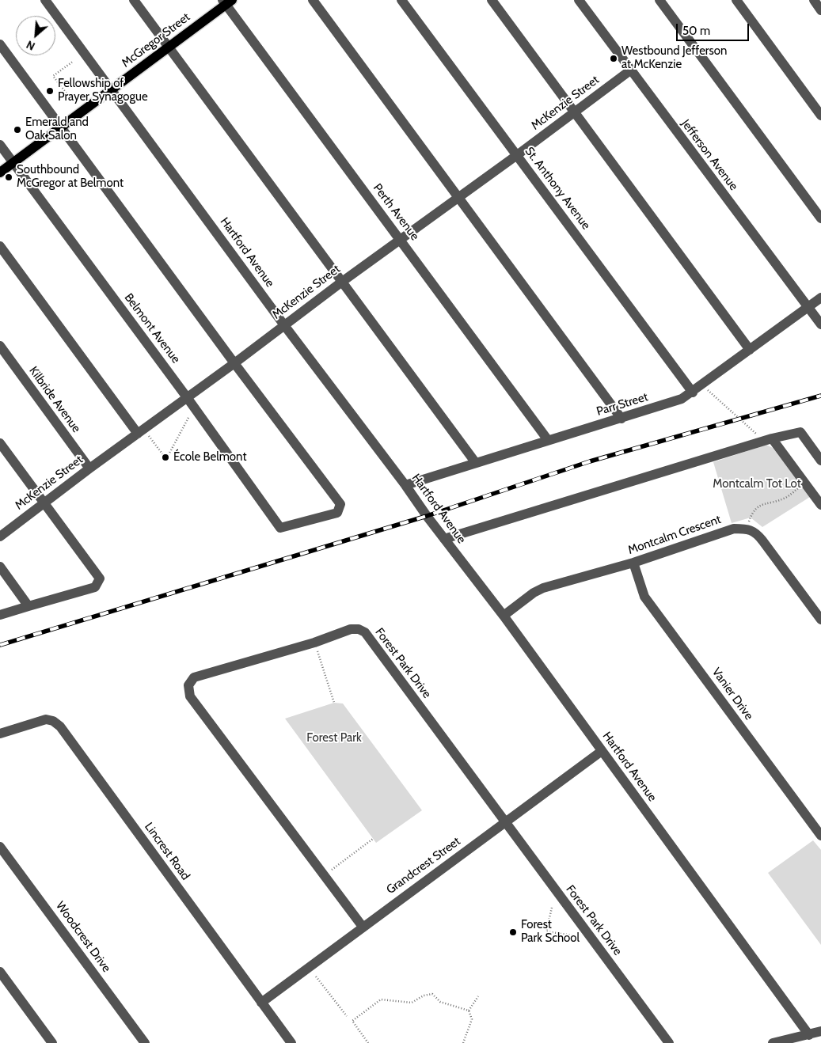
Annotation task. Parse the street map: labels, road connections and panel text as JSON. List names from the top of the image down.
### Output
{
  "streets": {
    "main road": ["McGregor Street"],
    "street": [
      "McKenzie Street",
      "Jefferson Avenue",
      "St. Anthony Avenue",
      "Perth Avenue",
      "Hartford Avenue",
      "Belmont Avenue",
      "Kilbride Avenue",
      "Parr Street",
      "Montcalm Crescent",
      "Forest Park Drive",
      "Vanier Drive",
      "Lincrest Road",
      "Grandcrest Street",
      "Woodcrest Drive"
    ]
  },
  "crossings": [
    ["McGregor Street", "Perth Avenue"],
    ["McGregor Street", "Hartford Avenue"],
    ["McGregor Street", "Belmont Avenue"],
    ["McKenzie Street", "Jefferson Avenue"],
    ["McKenzie Street", "St. Anthony Avenue"],
    ["McKenzie Street", "Perth Avenue"],
    ["McKenzie Street", "Hartford Avenue"],
    ["McKenzie Street", "Belmont Avenue"],
    ["McKenzie Street", "Kilbride Avenue"],
    ["Jefferson Avenue", "Parr Street"],
    ["St. Anthony Avenue", "Parr Street"],
    ["Perth Avenue", "Parr Street"],
    ["Hartford Avenue", "Parr Street"],
    ["Hartford Avenue", "Montcalm Crescent"],
    ["Hartford Avenue", "Grandcrest Street"],
    ["Montcalm Crescent", "Vanier Drive"],
    ["Forest Park Drive", "Grandcrest Street"],
    ["Lincrest Road", "Grandcrest Street"]
  ],
  "parks": ["Montcalm Tot Lot", "Forest Park"],
  "places": [
    "Westbound Jefferson at McKenzie",
    "Fellowship of Prayer Synagogue",
    "Emerald and Oak Salon",
    "Southbound McGregor at Belmont",
    "École Belmont",
    "Forest Park School"
  ],
  "scale_bar": "50 m",
  "north": "bottom left"
}
